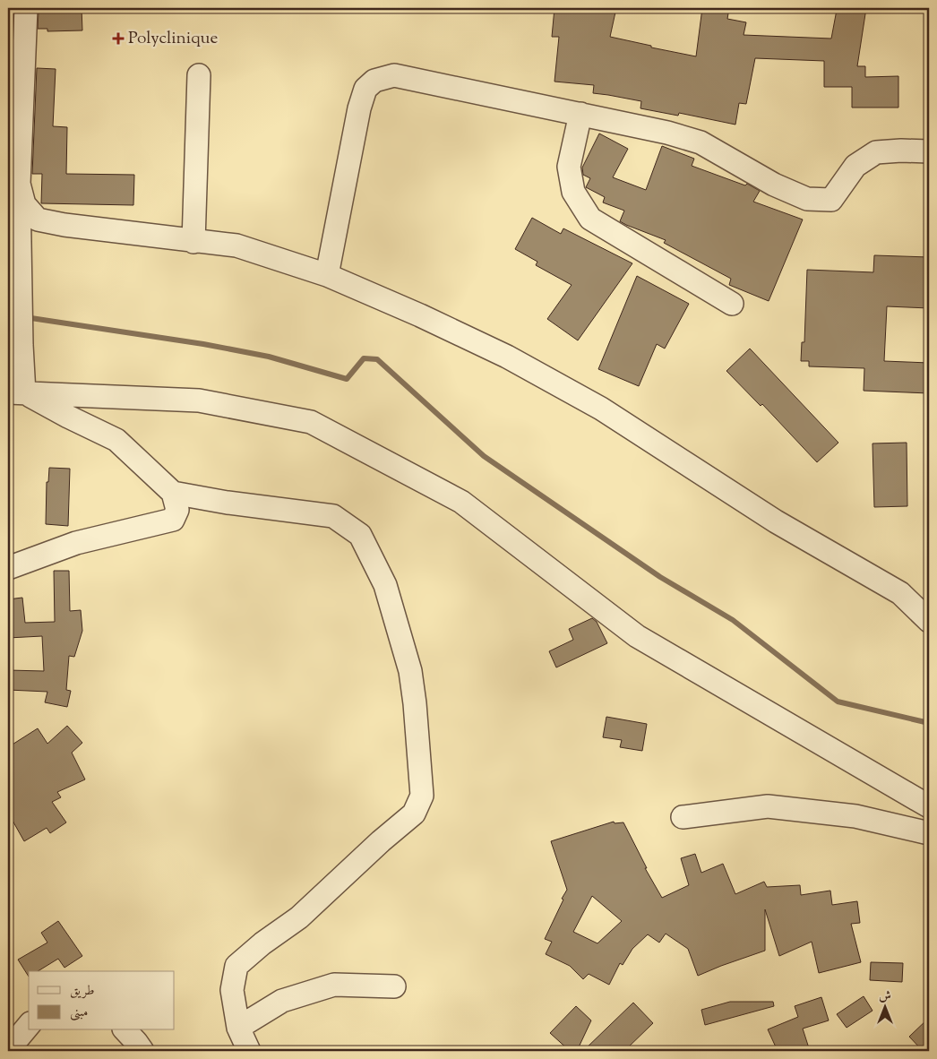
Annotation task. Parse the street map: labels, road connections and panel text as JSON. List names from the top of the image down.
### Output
{
  "places": {
    "health": ["Polyclinique"]
  },
  "legend": ["طريق", "مبنى"],
  "north": "top"
}
